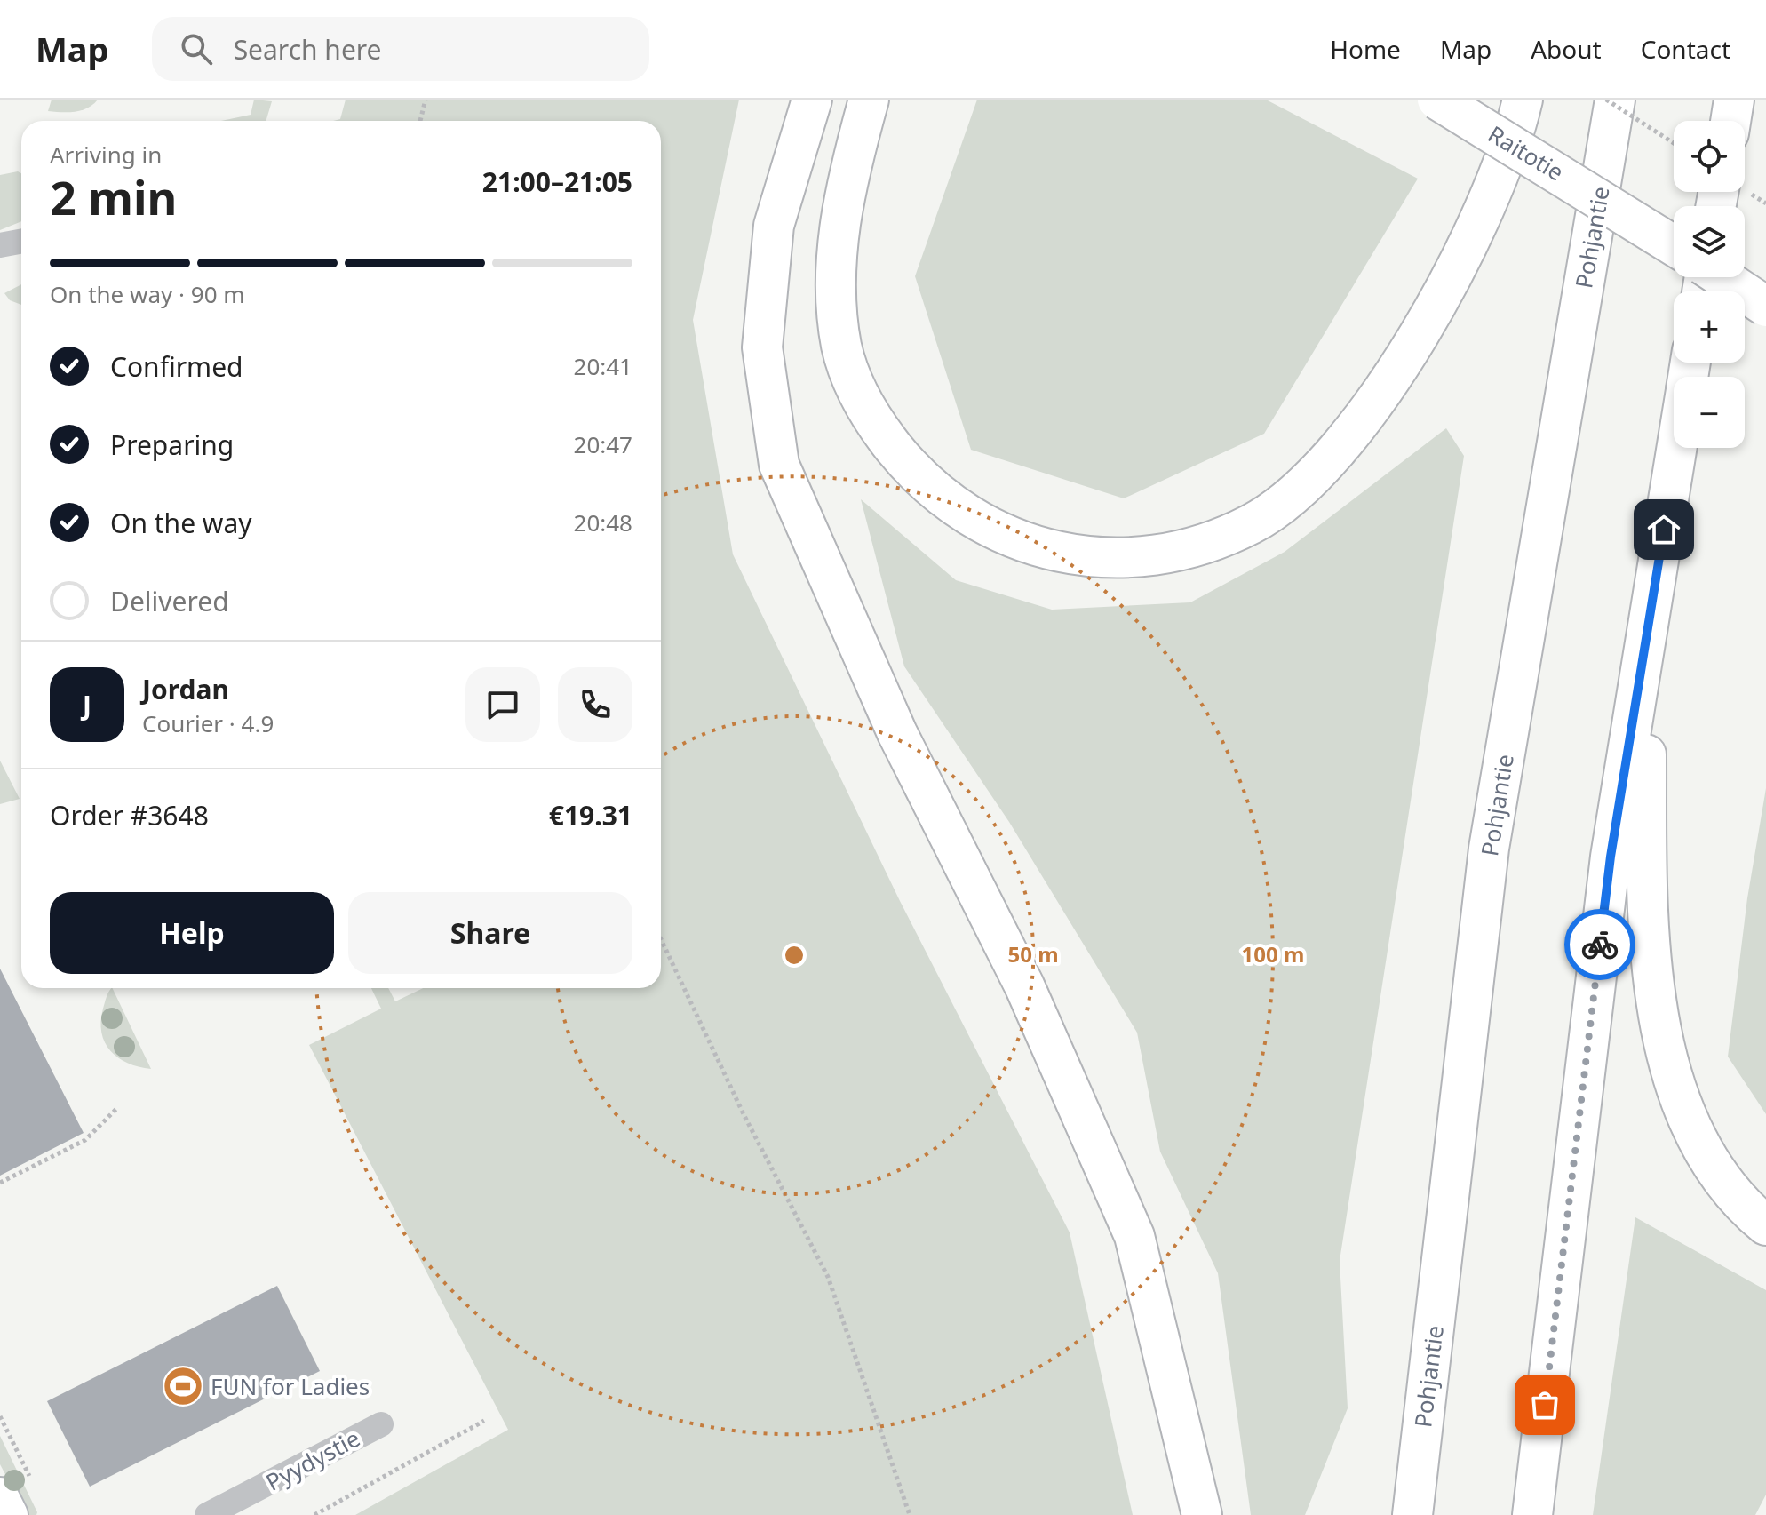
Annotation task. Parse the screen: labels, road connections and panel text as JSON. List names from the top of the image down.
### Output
{
  "streets": {
    "main road": ["Raitotie", "Pohjantie"],
    "street": ["Pyydystie"]
  },
  "places": {
    "sports": ["FUN for Ladies"]
  },
  "page": {
    "header": "Map",
    "search": "Search here",
    "nav": [
      "Home",
      "Map",
      "About",
      "Contact"
    ],
    "map_buttons": ["+", "−"],
    "heading": ["2 min", "Arriving in", "21:00–21:05"],
    "panel": [
      "Jordan",
      "Courier · 4.9",
      "Order #3648",
      "€19.31"
    ],
    "bar": "On the way · 90 m",
    "list": [
      ["Confirmed", "20:41"],
      ["Preparing", "20:47"],
      ["On the way", "20:48"],
      "Delivered"
    ],
    "round": "J",
    "buttons": ["Help", "Share"]
  },
  "rings": ["50 m", "100 m"]
}
